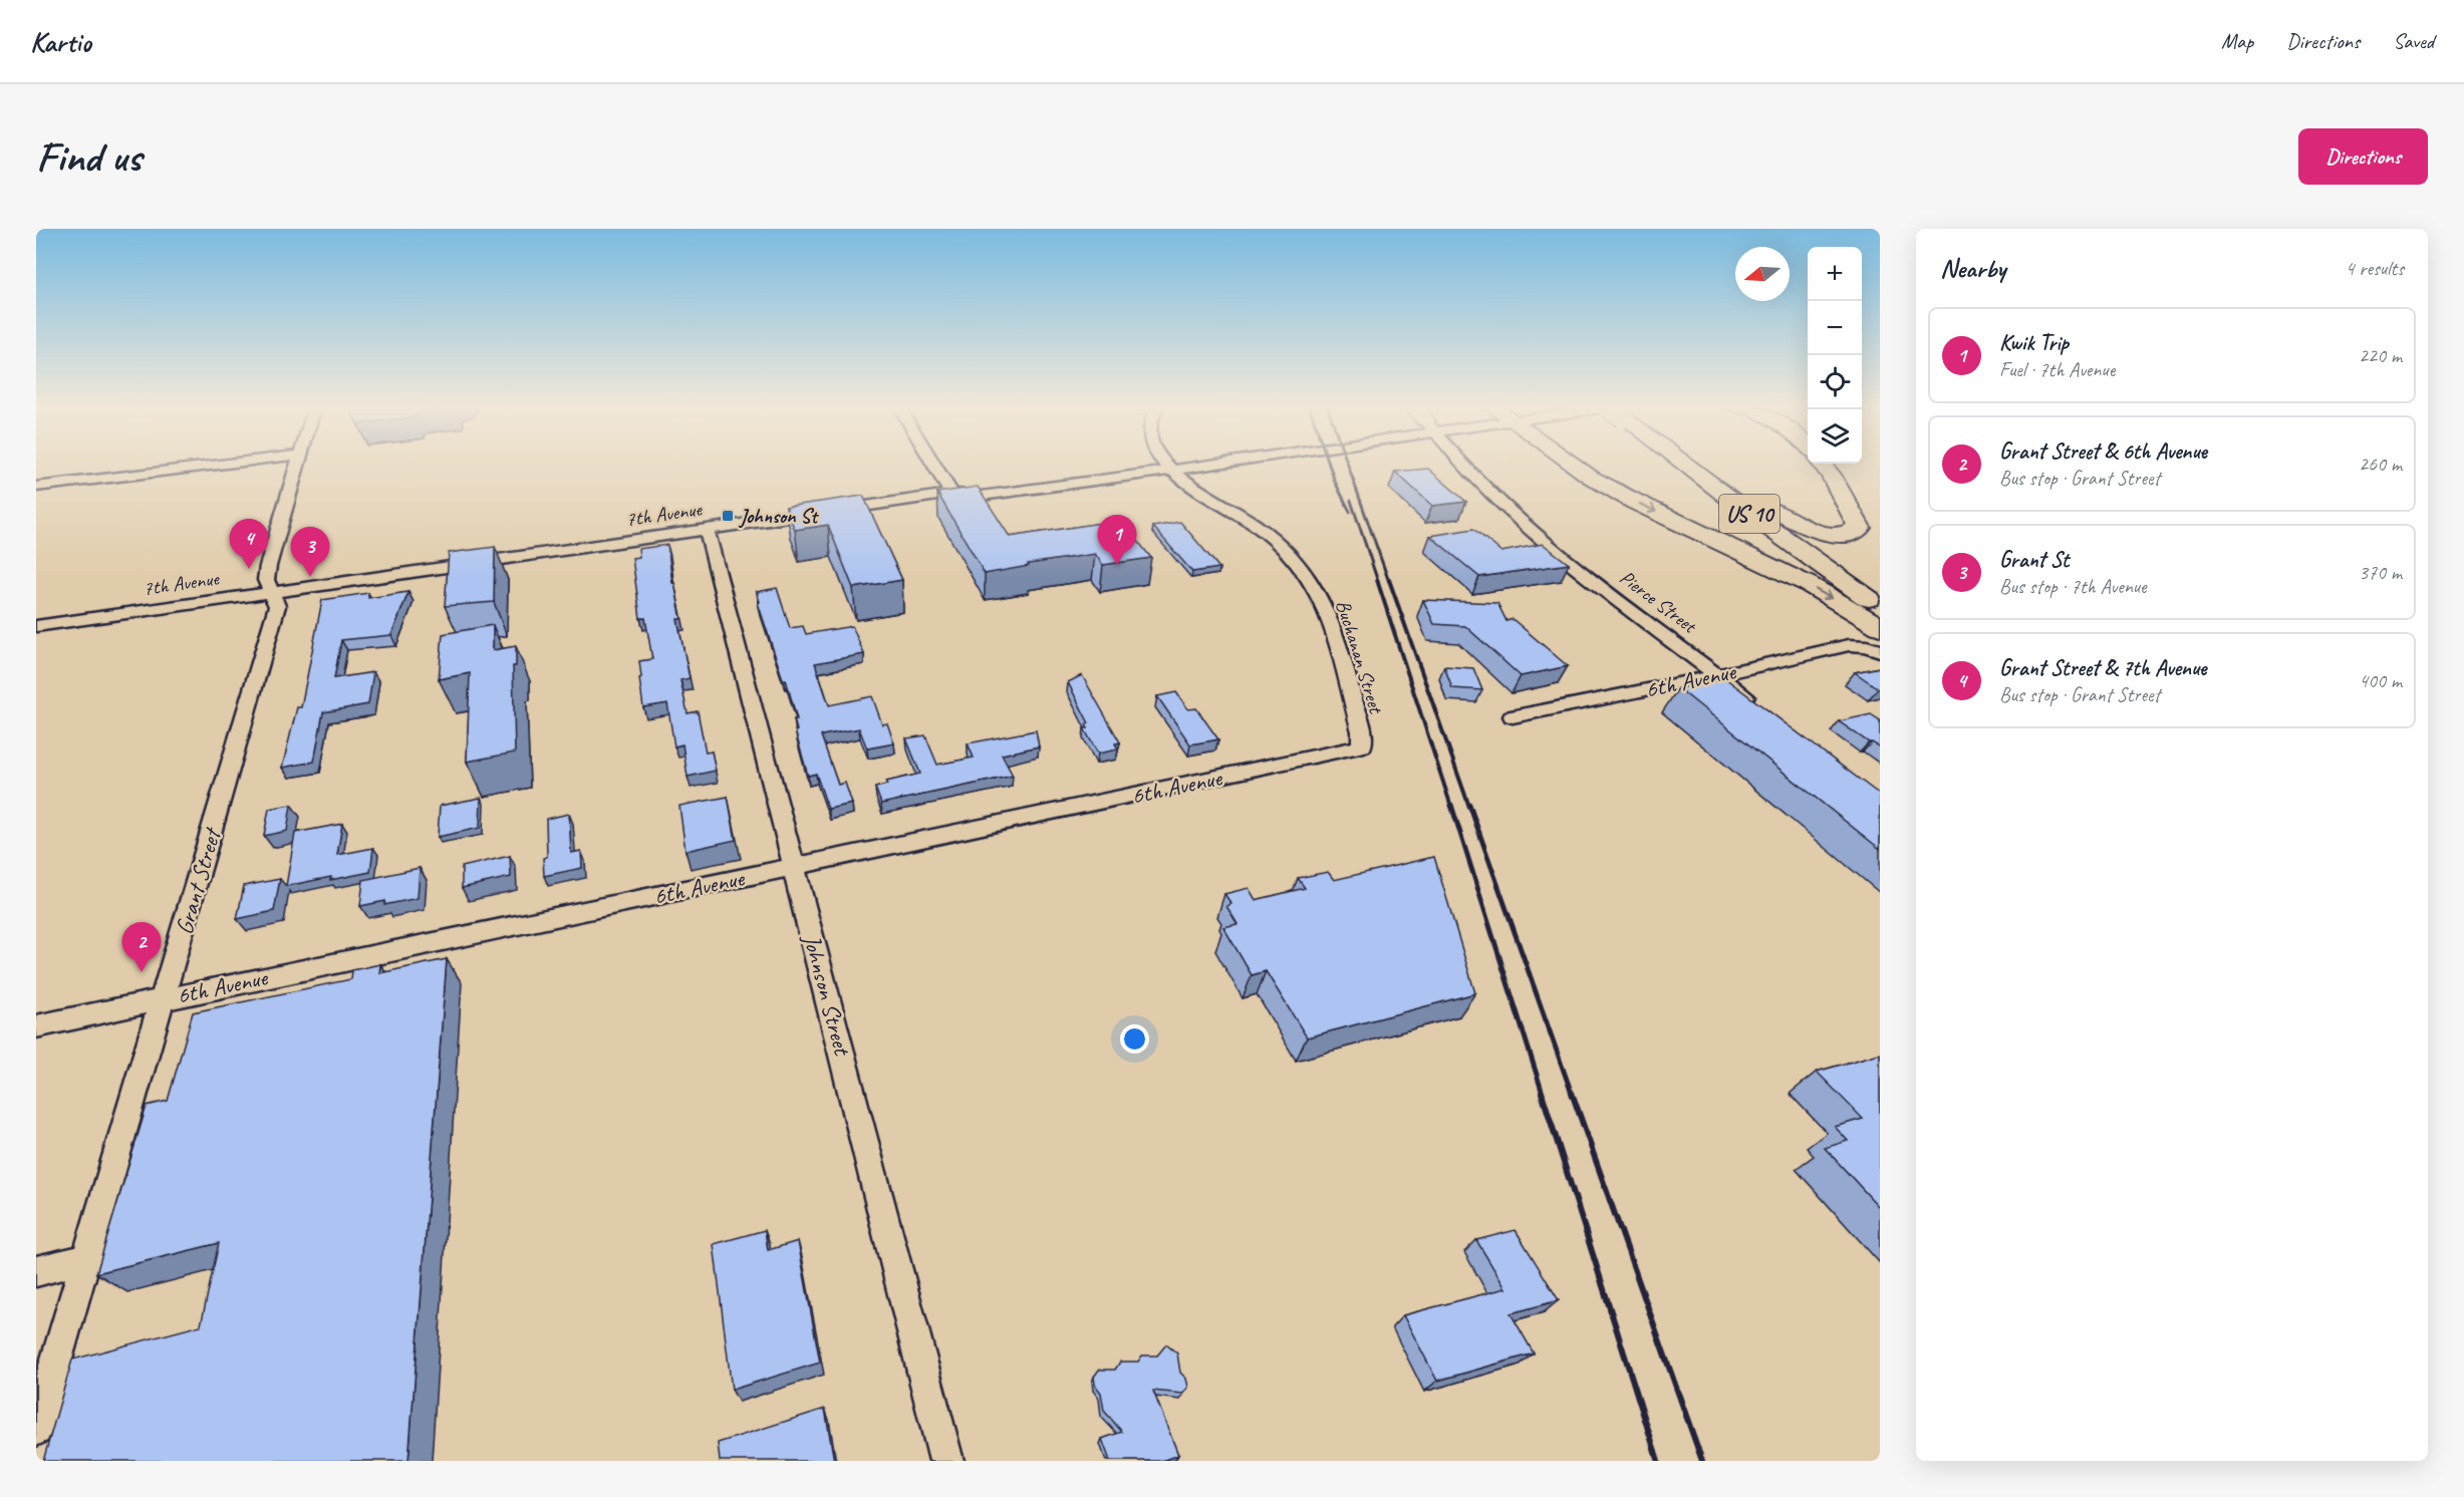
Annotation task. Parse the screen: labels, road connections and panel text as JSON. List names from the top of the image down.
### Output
{
  "streets": {
    "highway": ["US 10"],
    "street": [
      "7th Avenue",
      "Pierce Street",
      "Buchanan Street",
      "6th Avenue",
      "Grant Street",
      "Johnson Street"
    ]
  },
  "crossings": [
    ["7th Avenue", "Buchanan Street"],
    ["7th Avenue", "Grant Street"],
    ["7th Avenue", "Johnson Street"],
    ["Pierce Street", "6th Avenue"],
    ["Buchanan Street", "6th Avenue"],
    ["6th Avenue", "Grant Street"],
    ["6th Avenue", "Johnson Street"]
  ],
  "places": {
    "transit": ["Johnson St"]
  },
  "north": "left",
  "page": {
    "header": "Kartio",
    "nav": ["Map", "Directions", "Saved"],
    "buttons": "Directions",
    "title": "Find us",
    "heading": ["Nearby", "4 results"],
    "map_buttons": ["+", "−"],
    "list": [
      {
        "mark": "1",
        "name": "Kwik Trip",
        "note": "Fuel · 7th Avenue",
        "value": "220 m"
      },
      {
        "mark": "2",
        "name": "Grant Street & 6th Avenue",
        "note": "Bus stop · Grant Street",
        "value": "260 m"
      },
      {
        "mark": "3",
        "name": "Grant St",
        "note": "Bus stop · 7th Avenue",
        "value": "370 m"
      },
      {
        "mark": "4",
        "name": "Grant Street & 7th Avenue",
        "note": "Bus stop · Grant Street",
        "value": "400 m"
      }
    ],
    "pins": [
      "1",
      "4",
      "3",
      "2"
    ]
  }
}
